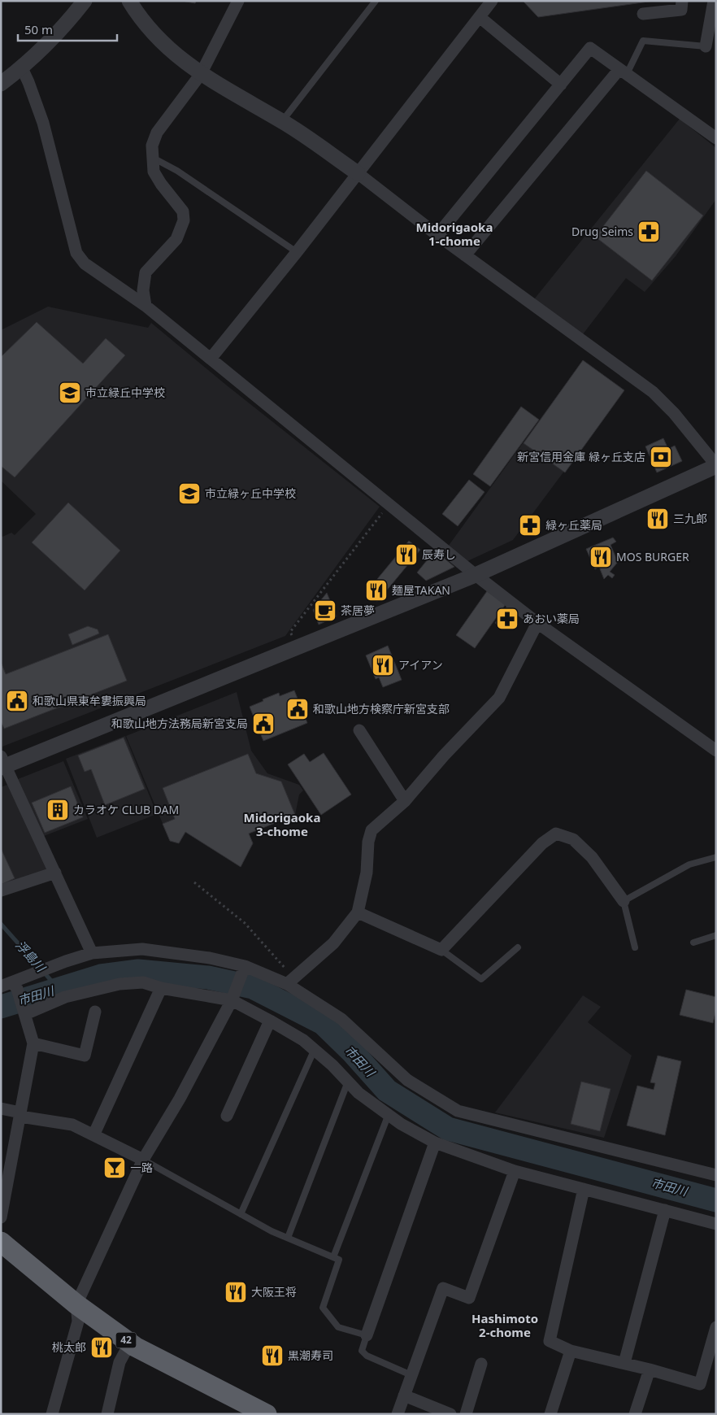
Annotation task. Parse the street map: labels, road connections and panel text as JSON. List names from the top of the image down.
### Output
{
  "streets": {
    "highway": ["42"]
  },
  "districts": ["Midorigaoka 1-chome", "Midorigaoka 3-chome", "Hashimoto 2-chome"],
  "water": ["浮島川", "市田川"],
  "places": {
    "pharmacy": ["Drug Seims", "緑ヶ丘薬局", "あおい薬局"],
    "school or university": ["市立緑丘中学校", "市立緑ヶ丘中学校"],
    "bank": ["新宮信用金庫 緑ヶ丘支店"],
    "restaurant": [
      "三九郎",
      "辰寿し",
      "MOS BURGER",
      "麺屋TAKAN",
      "アイアン",
      "大阪王将",
      "桃太郎",
      "黒潮寿司"
    ],
    "cafe": ["茶居夢"],
    "public building": ["和歌山県東牟婁振興局", "和歌山地方検察庁新宮支部", "和歌山地方法務局新宮支局"],
    "building": ["カラオケ CLUB DAM"],
    "bar": ["一路"]
  },
  "scale_bar": "50 m"
}
